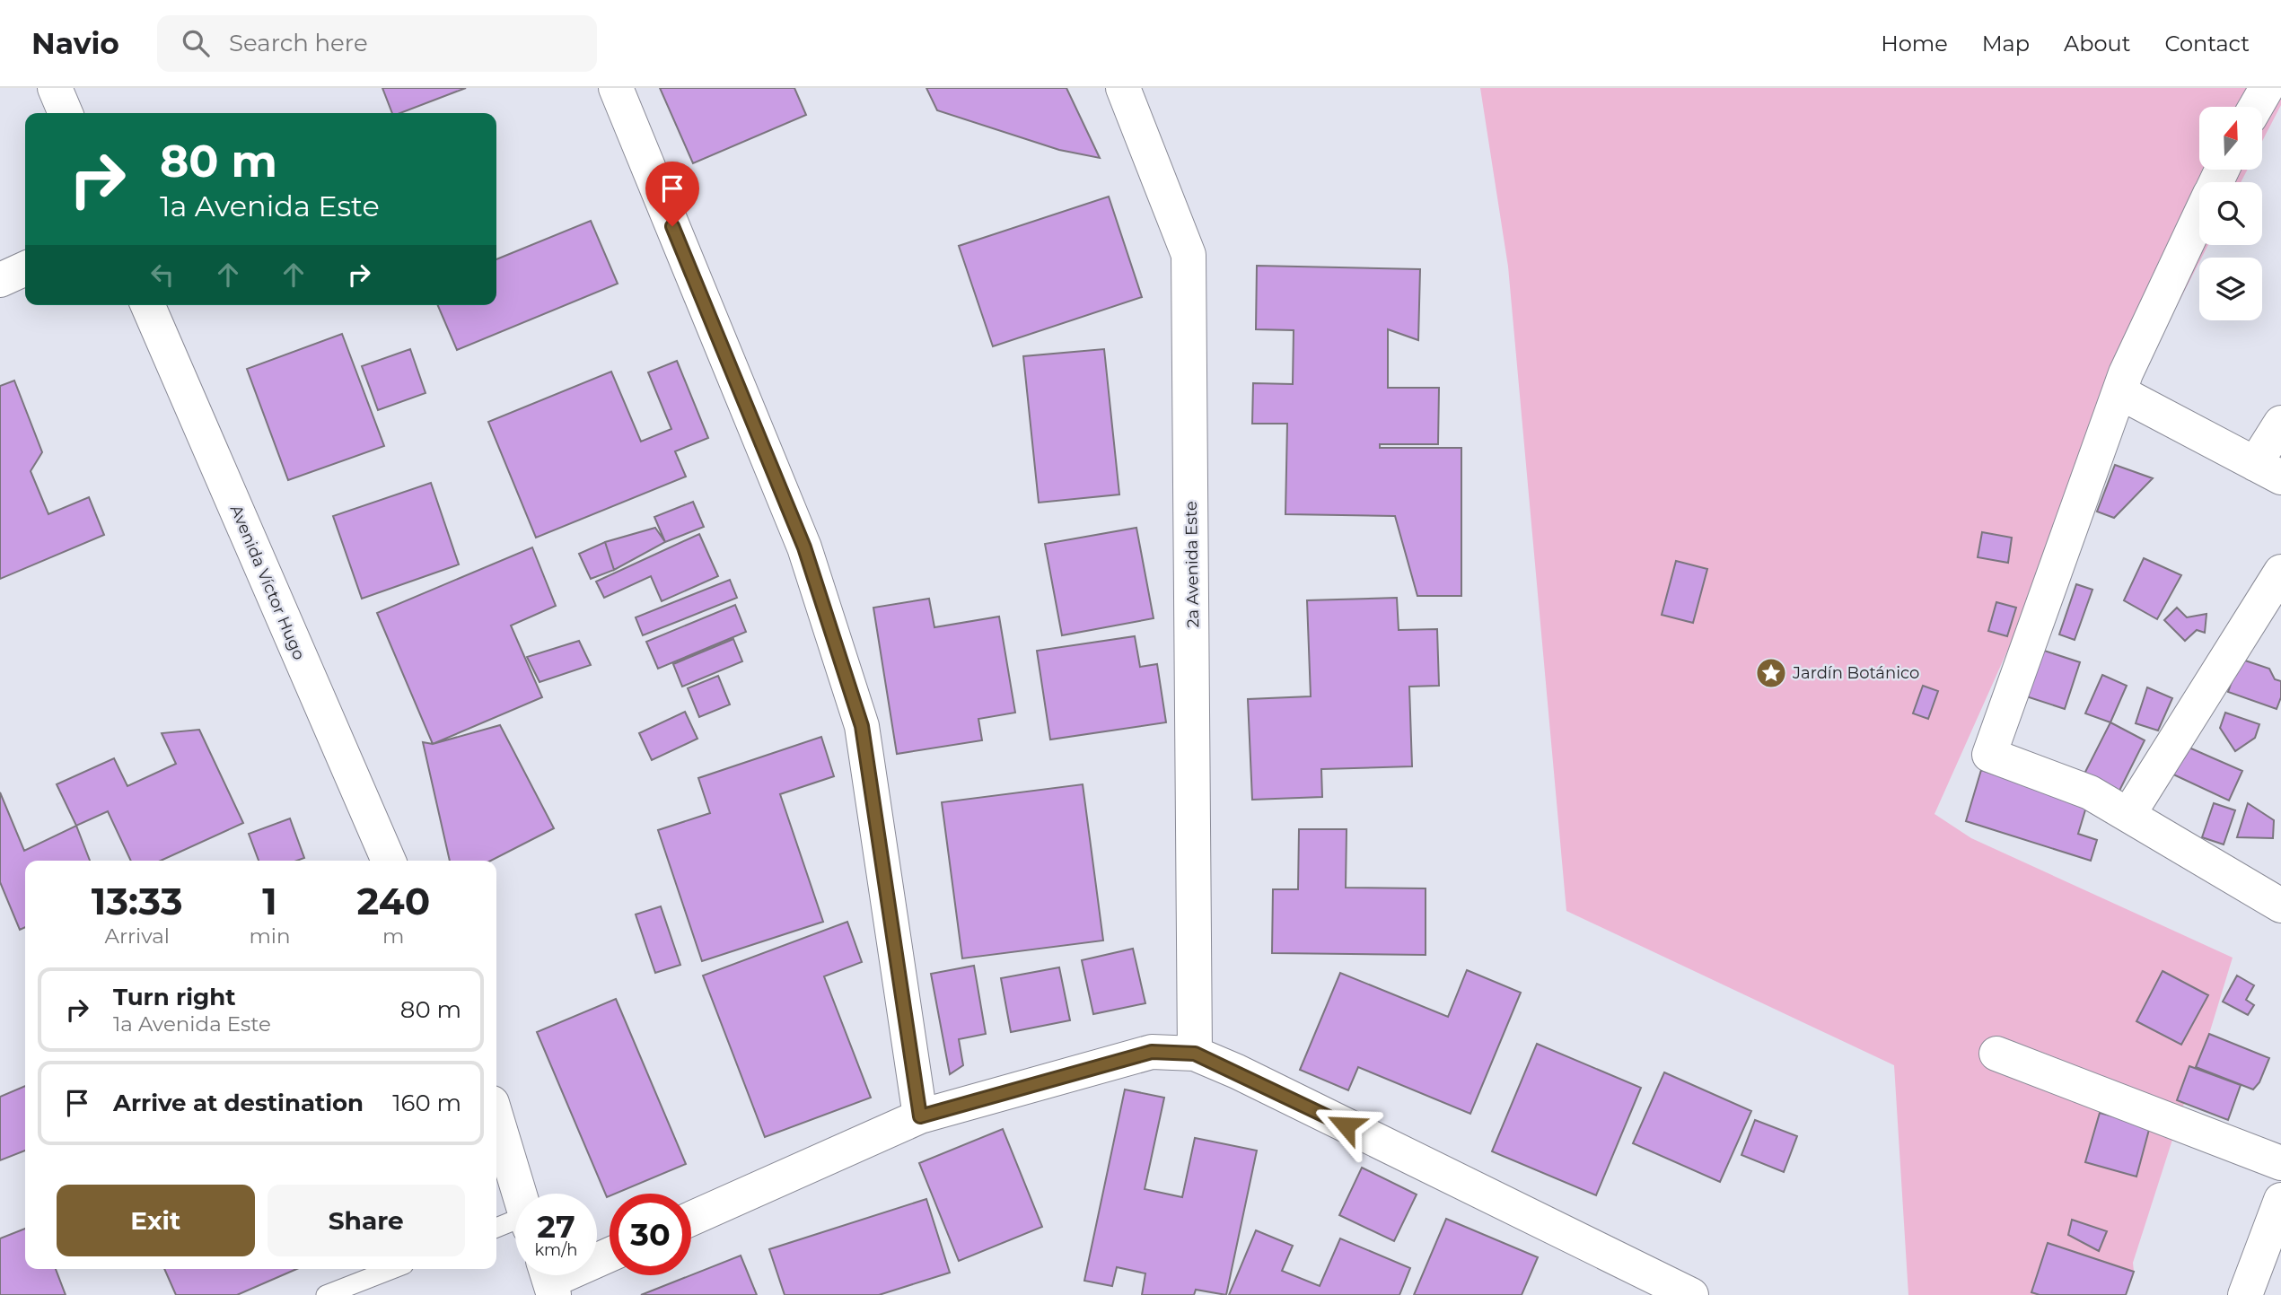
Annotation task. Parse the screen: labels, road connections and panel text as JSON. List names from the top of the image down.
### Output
{
  "streets": {
    "street": ["2a Avenida Este", "Avenida Víctor Hugo"]
  },
  "places": {
    "place": ["Jardín Botánico"]
  },
  "north": "top",
  "page": {
    "header": "Navio",
    "search": "Search here",
    "nav": [
      "Home",
      "Map",
      "About",
      "Contact"
    ],
    "turn": ["80 m", "1a Avenida Este"],
    "eta": [
      "13:33",
      "Arrival",
      "1",
      "min",
      "240",
      "m"
    ],
    "list": [
      {
        "name": "Turn right",
        "note": "1a Avenida Este",
        "value": "80 m"
      },
      {
        "name": "Arrive at destination",
        "value": "160 m"
      }
    ],
    "buttons": ["Exit", "Share"],
    "speed": "27 km/h",
    "limit": "30"
  }
}
